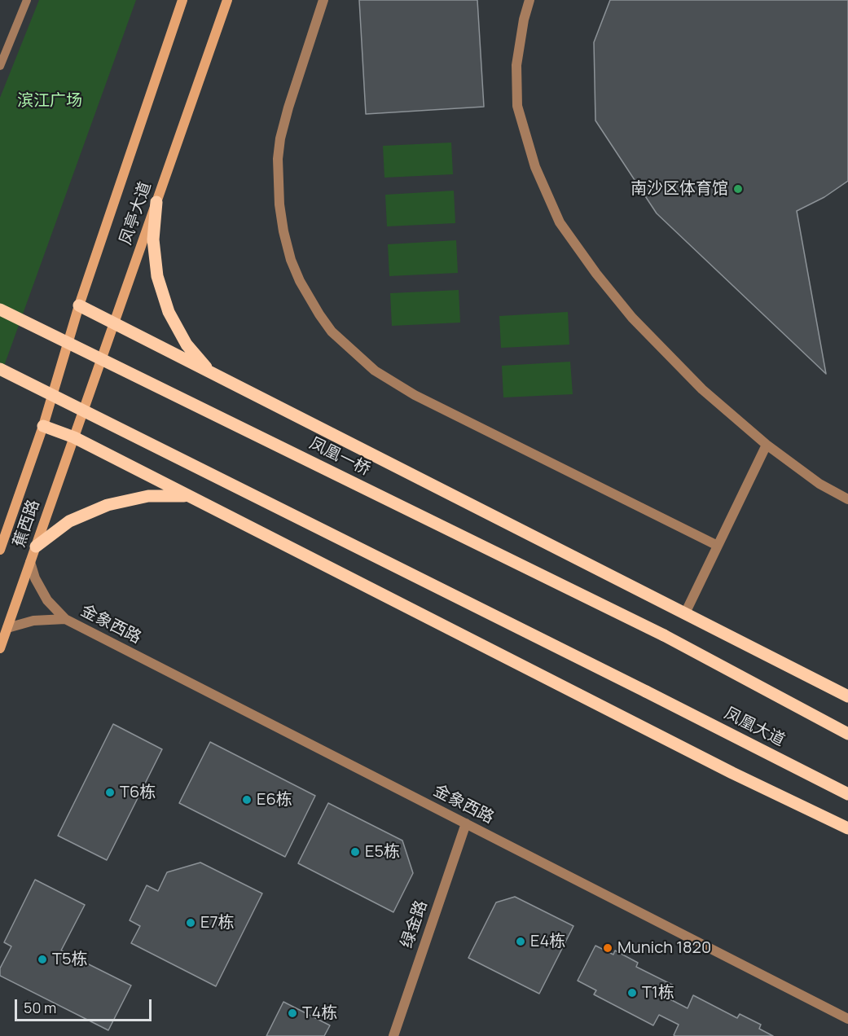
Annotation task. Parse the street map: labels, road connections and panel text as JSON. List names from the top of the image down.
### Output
{
  "streets": {
    "main road": ["凤凰一桥", "凤凰大道"],
    "street": [
      "凤亭大道",
      "蕉西路",
      "金象西路",
      "绿金路"
    ]
  },
  "crossings": [
    ["凤亭大道", "蕉西路"],
    ["金象西路", "绿金路"]
  ],
  "parks": ["滨江广场"],
  "places": [
    "南沙区体育馆",
    "T6栋",
    "E6栋",
    "E5栋",
    "E7栋",
    "E4栋",
    "Munich 1820",
    "T5栋",
    "T1栋",
    "T4栋"
  ],
  "scale_bar": "50 m"
}
